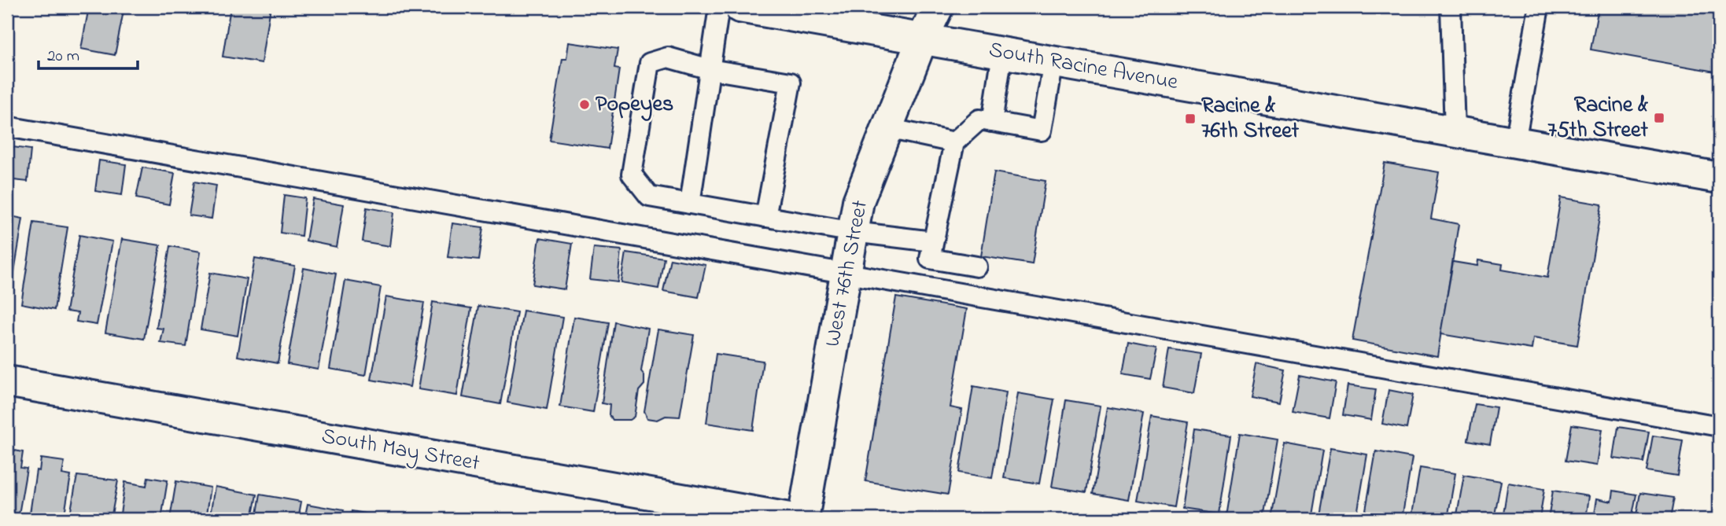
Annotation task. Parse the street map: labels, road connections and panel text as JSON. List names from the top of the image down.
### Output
{
  "streets": {
    "street": ["South Racine Avenue", "West 76th Street", "South May Street"]
  },
  "crossings": [
    ["South Racine Avenue", "West 76th Street"]
  ],
  "places": {
    "other": ["Popeyes"],
    "transit": ["Racine & 75th Street", "Racine & 76th Street"]
  },
  "scale_bar": "20 m"
}
